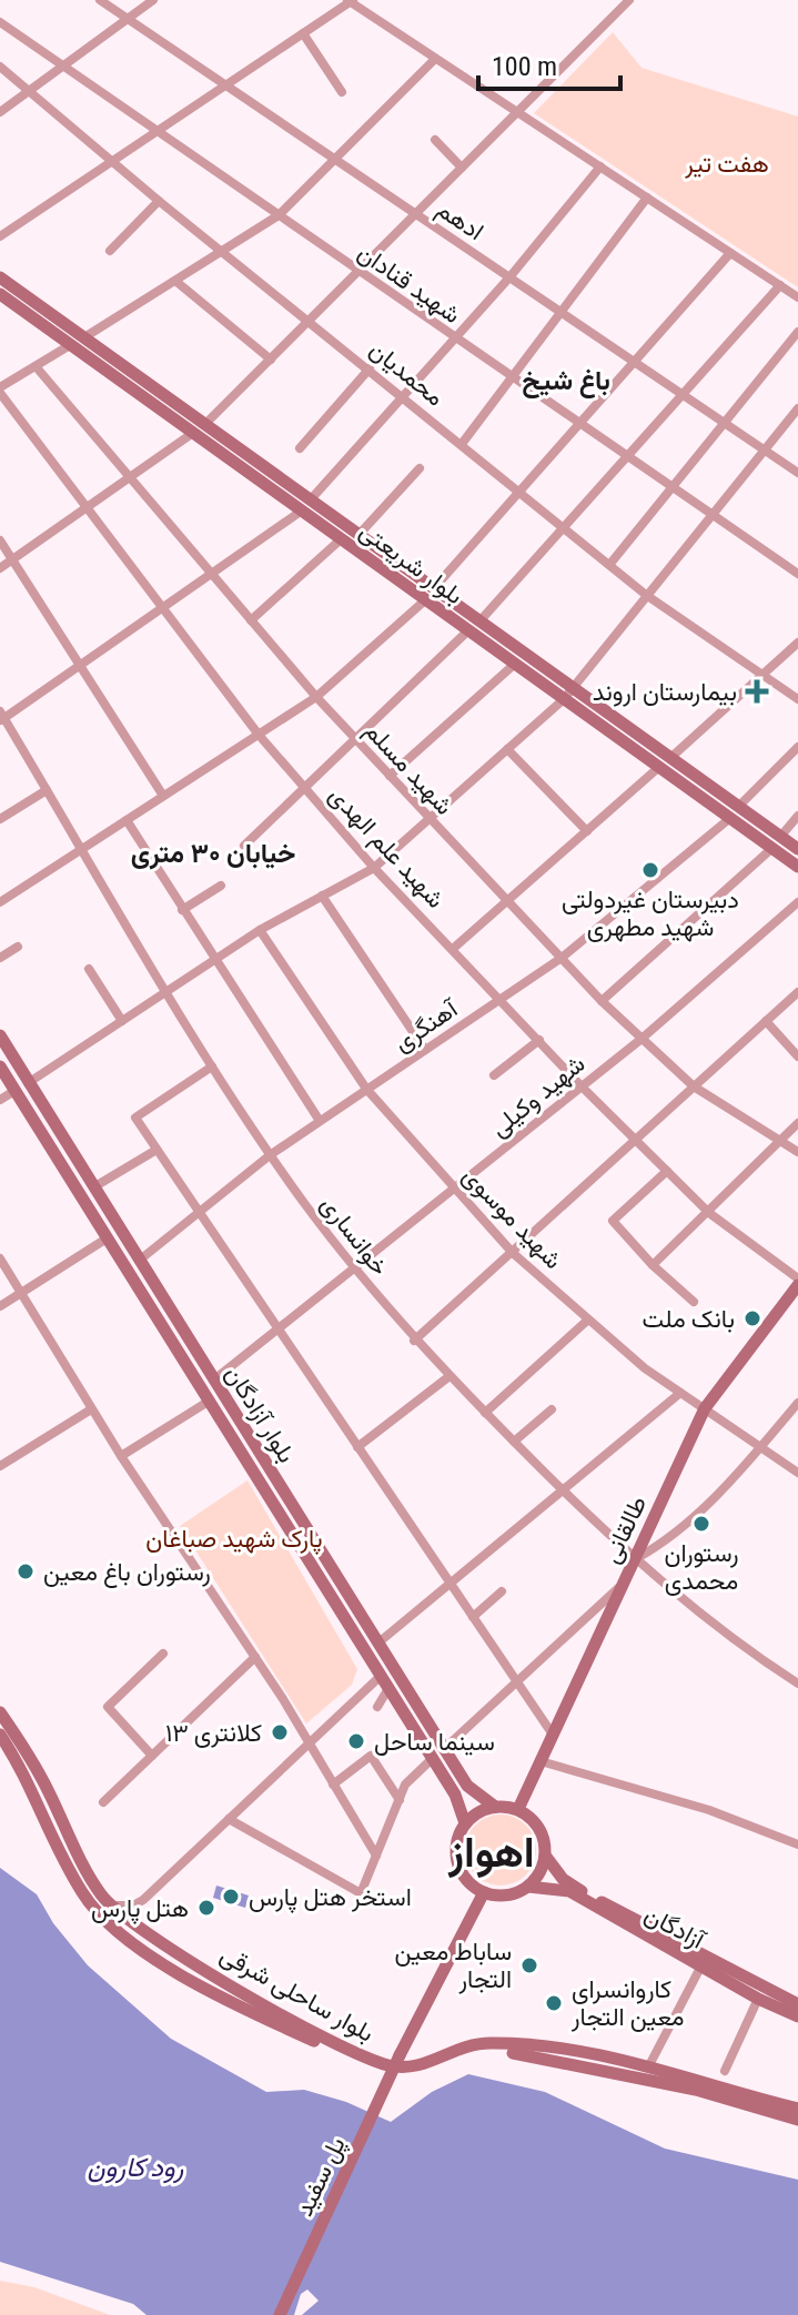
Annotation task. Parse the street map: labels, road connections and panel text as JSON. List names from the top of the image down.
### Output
{
  "streets": {
    "main road": [
      "بلوار شریعتی",
      "بلوار آزادگان",
      "طالقانی",
      "آزادگان",
      "بلوار ساحلی شرقی",
      "پل سفید"
    ],
    "street": [
      "ادهم",
      "شهید قنادان",
      "محمدیان",
      "شهید مسلم",
      "شهید علم الهدی",
      "آهنگری",
      "شهید وکیلی",
      "شهید موسوی",
      "خوانساری"
    ]
  },
  "crossings": [
    ["بلوار شریعتی", "آهنگری"],
    ["شهید مسلم", "آهنگری"],
    ["شهید مسلم", "شهید وکیلی"],
    ["شهید علم الهدی", "آهنگری"],
    ["شهید علم الهدی", "شهید وکیلی"],
    ["شهید علم الهدی", "طالقانی"],
    ["آهنگری", "شهید موسوی"],
    ["آهنگری", "خوانساری"],
    ["آهنگری", "بلوار آزادگان"],
    ["شهید وکیلی", "شهید موسوی"],
    ["شهید وکیلی", "خوانساری"],
    ["شهید وکیلی", "بلوار آزادگان"],
    ["شهید موسوی", "طالقانی"],
    ["خوانساری", "طالقانی"],
    ["بلوار آزادگان", "طالقانی"],
    ["بلوار آزادگان", "آزادگان"],
    ["بلوار آزادگان", "پل سفید"],
    ["طالقانی", "آزادگان"],
    ["طالقانی", "پل سفید"],
    ["آزادگان", "پل سفید"]
  ],
  "districts": ["باغ شیخ", "خیابان ۳۰ متری", "اهواز"],
  "water": ["رود کارون"],
  "parks": ["هفت تیر", "پارک شهید صباغان"],
  "places": {
    "health": ["بیمارستان اروند"],
    "other": [
      "دبیرستان غیردولتی شهید مطهری",
      "بانک ملت",
      "رستوران محمدی",
      "رستوران باغ معین",
      "کلانتری ۱۳",
      "سینما ساحل",
      "استخر هتل پارس",
      "هتل پارس",
      "ساباط معین التجار",
      "کاروانسرای معین التجار"
    ]
  },
  "scale_bar": "100 m"
}
